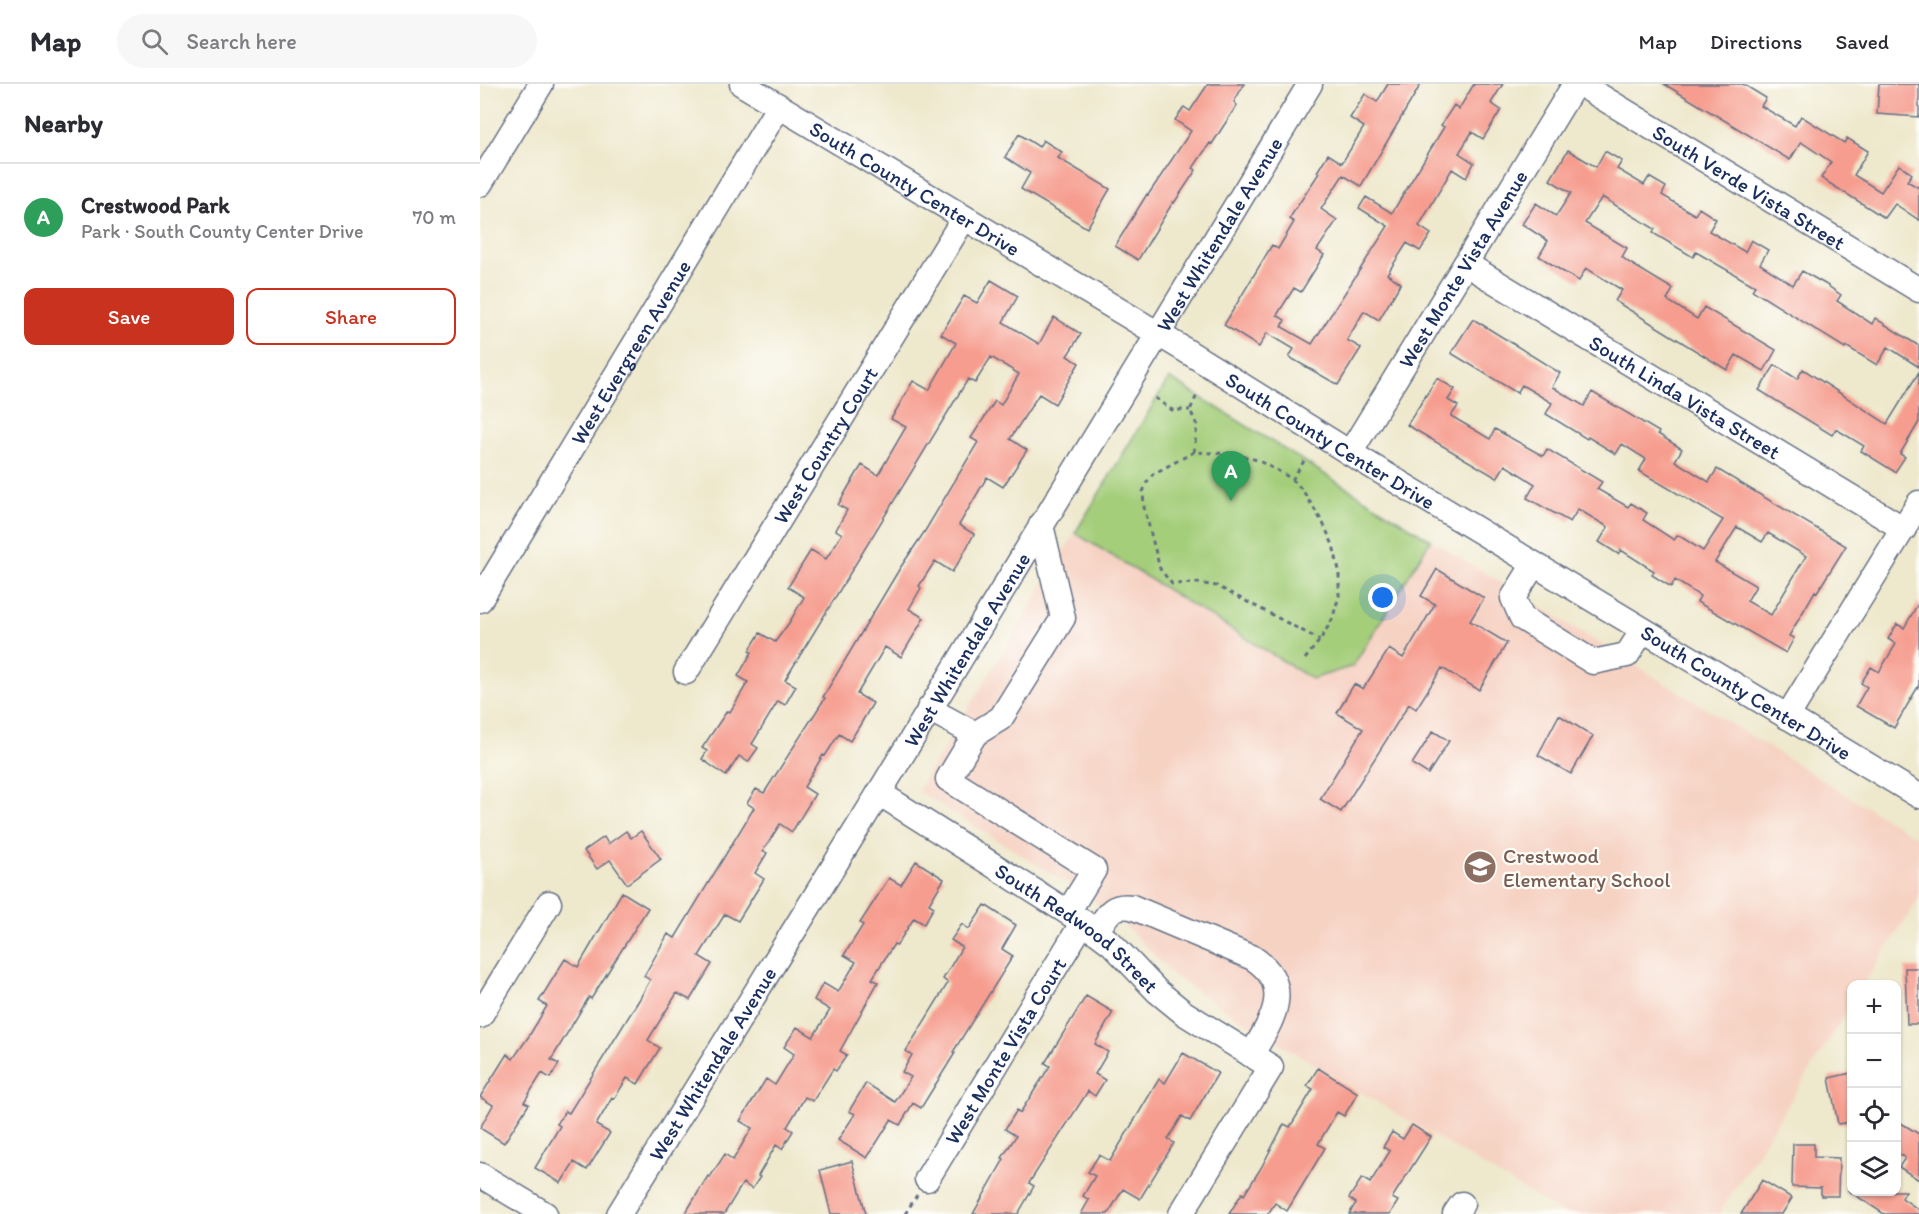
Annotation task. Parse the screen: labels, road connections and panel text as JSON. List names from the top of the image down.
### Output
{
  "streets": {
    "street": [
      "South Verde Vista Street",
      "South County Center Drive",
      "West Whitendale Avenue",
      "West Monte Vista Avenue",
      "West Evergreen Avenue",
      "South Linda Vista Street",
      "West Country Court",
      "South Redwood Street",
      "West Monte Vista Court"
    ]
  },
  "crossings": [
    ["South County Center Drive", "West Whitendale Avenue"],
    ["South County Center Drive", "West Monte Vista Avenue"],
    ["South County Center Drive", "West Evergreen Avenue"],
    ["South County Center Drive", "West Country Court"],
    ["West Whitendale Avenue", "South Redwood Street"],
    ["West Monte Vista Avenue", "South Linda Vista Street"],
    ["South Redwood Street", "West Monte Vista Court"]
  ],
  "places": {
    "school or university": ["Crestwood Elementary School"]
  },
  "page": {
    "header": "Map",
    "search": "Search here",
    "nav": ["Map", "Directions", "Saved"],
    "heading": "Nearby",
    "list": [
      {
        "mark": "A",
        "name": "Crestwood Park",
        "note": "Park · South County Center Drive",
        "value": "70 m"
      }
    ],
    "buttons": ["Save", "Share"],
    "pins": "A",
    "map_buttons": ["+", "−"]
  }
}
